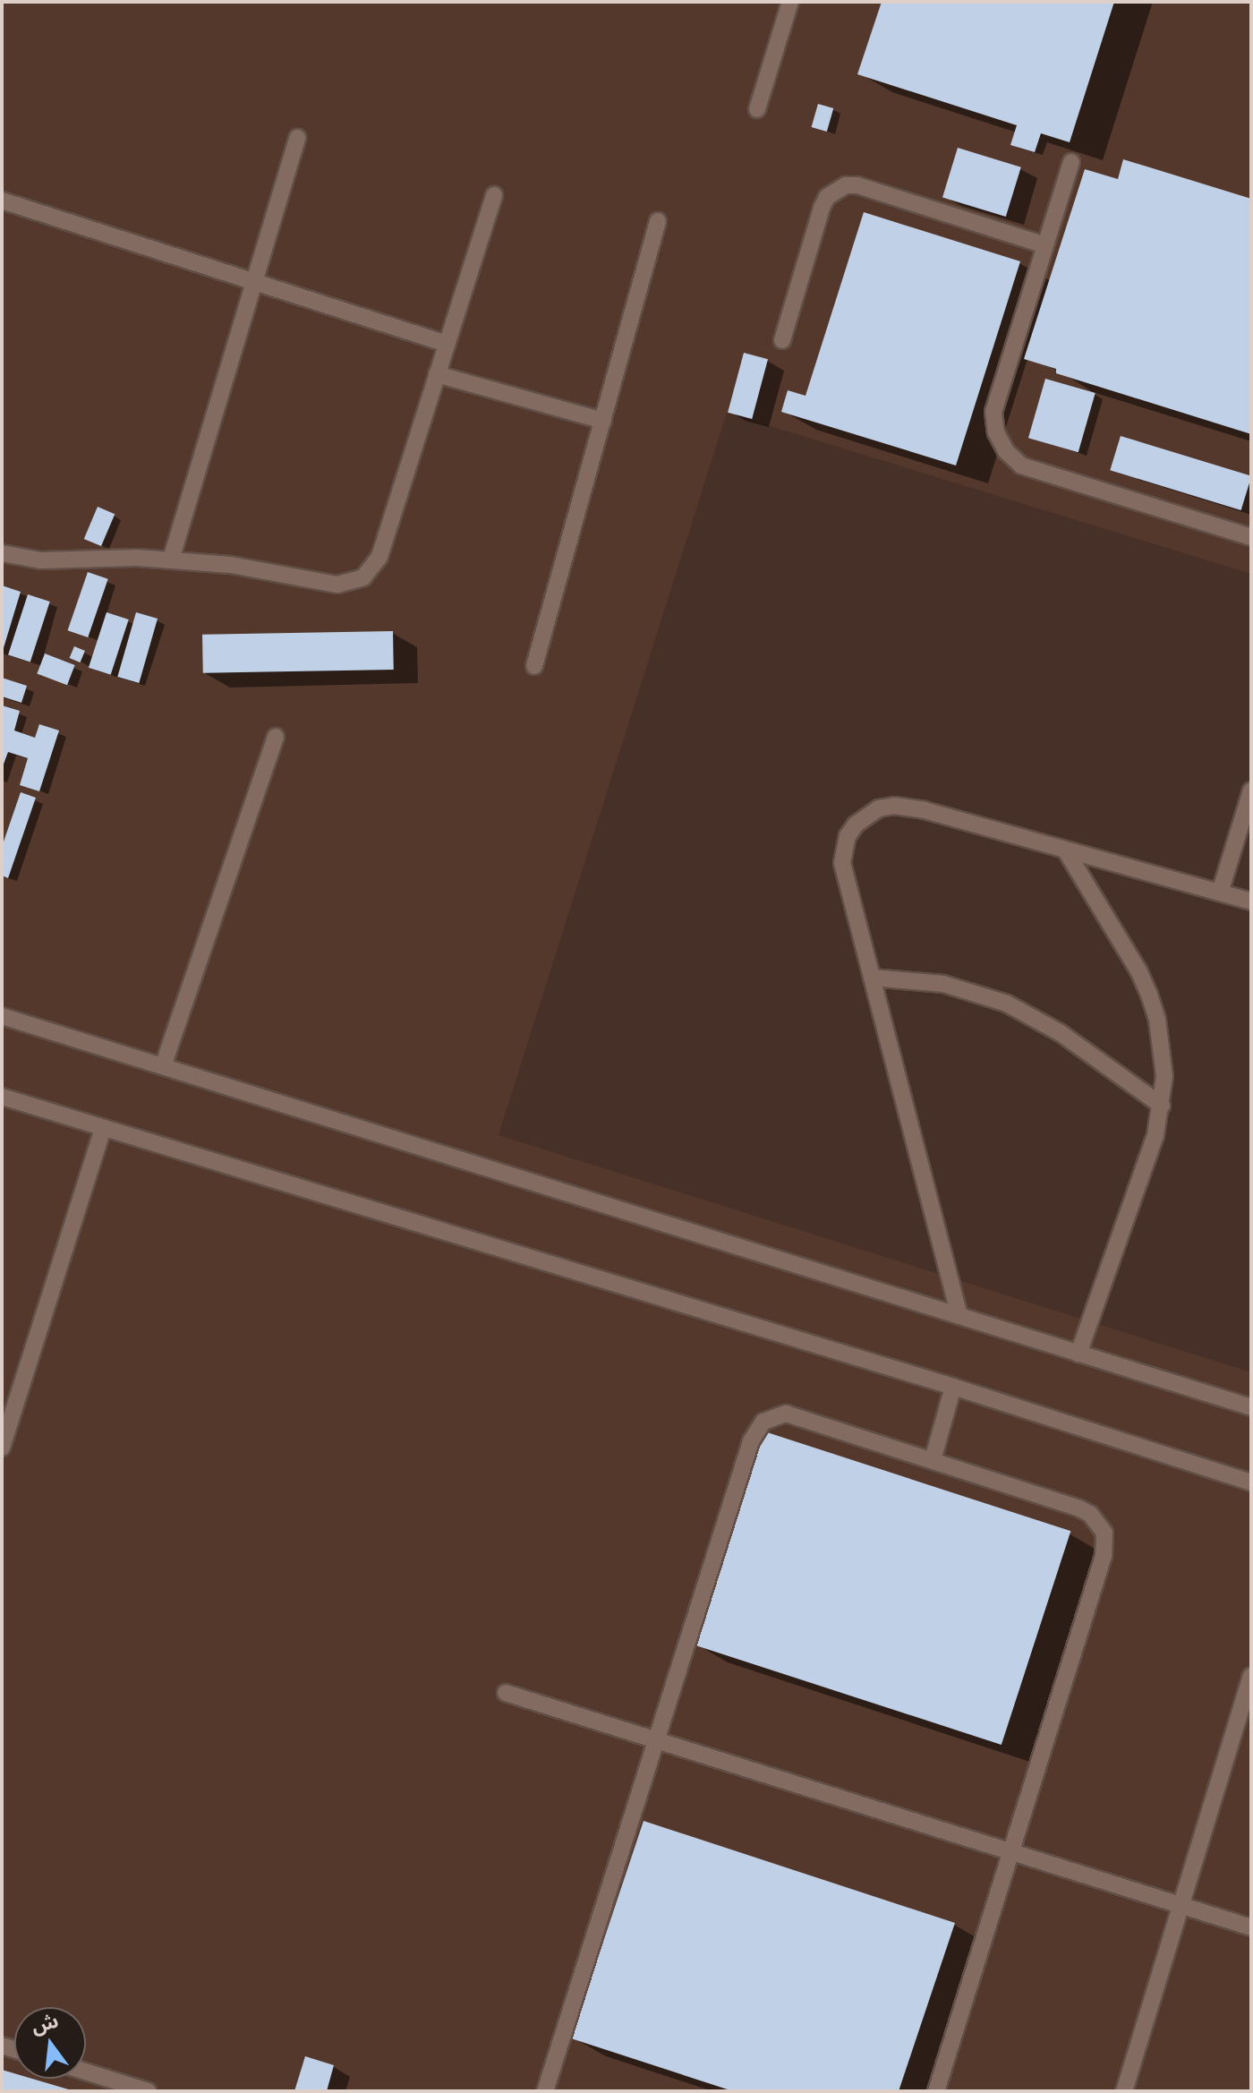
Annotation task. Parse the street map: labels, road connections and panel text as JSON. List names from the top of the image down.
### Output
{
  "north": "top"
}
